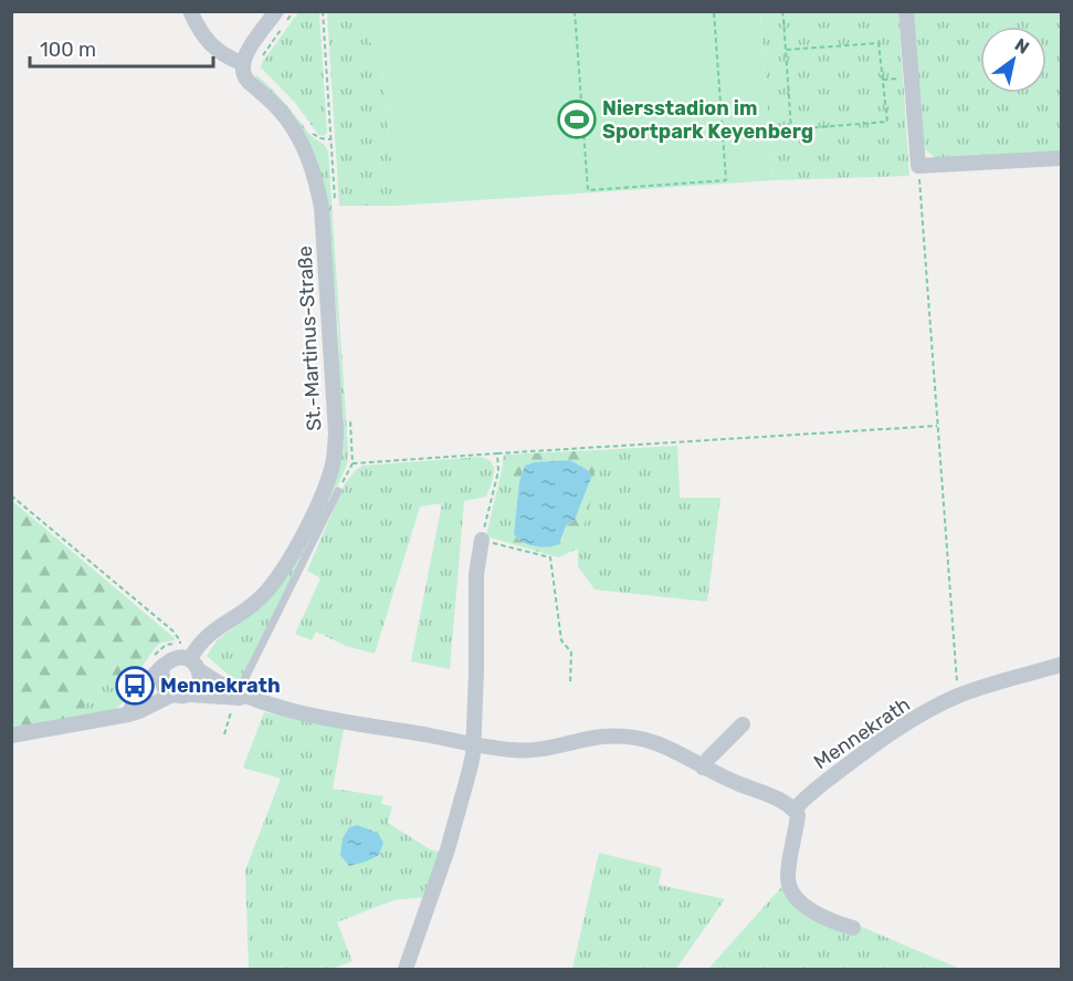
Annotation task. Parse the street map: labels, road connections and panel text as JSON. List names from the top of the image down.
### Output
{
  "streets": {
    "street": ["St.-Martinus-Straße", "Mennekrath"]
  },
  "places": {
    "sports": ["Niersstadion im Sportpark Keyenberg"],
    "bus stop": ["Mennekrath"]
  },
  "scale_bar": "100 m",
  "north": "top right"
}
